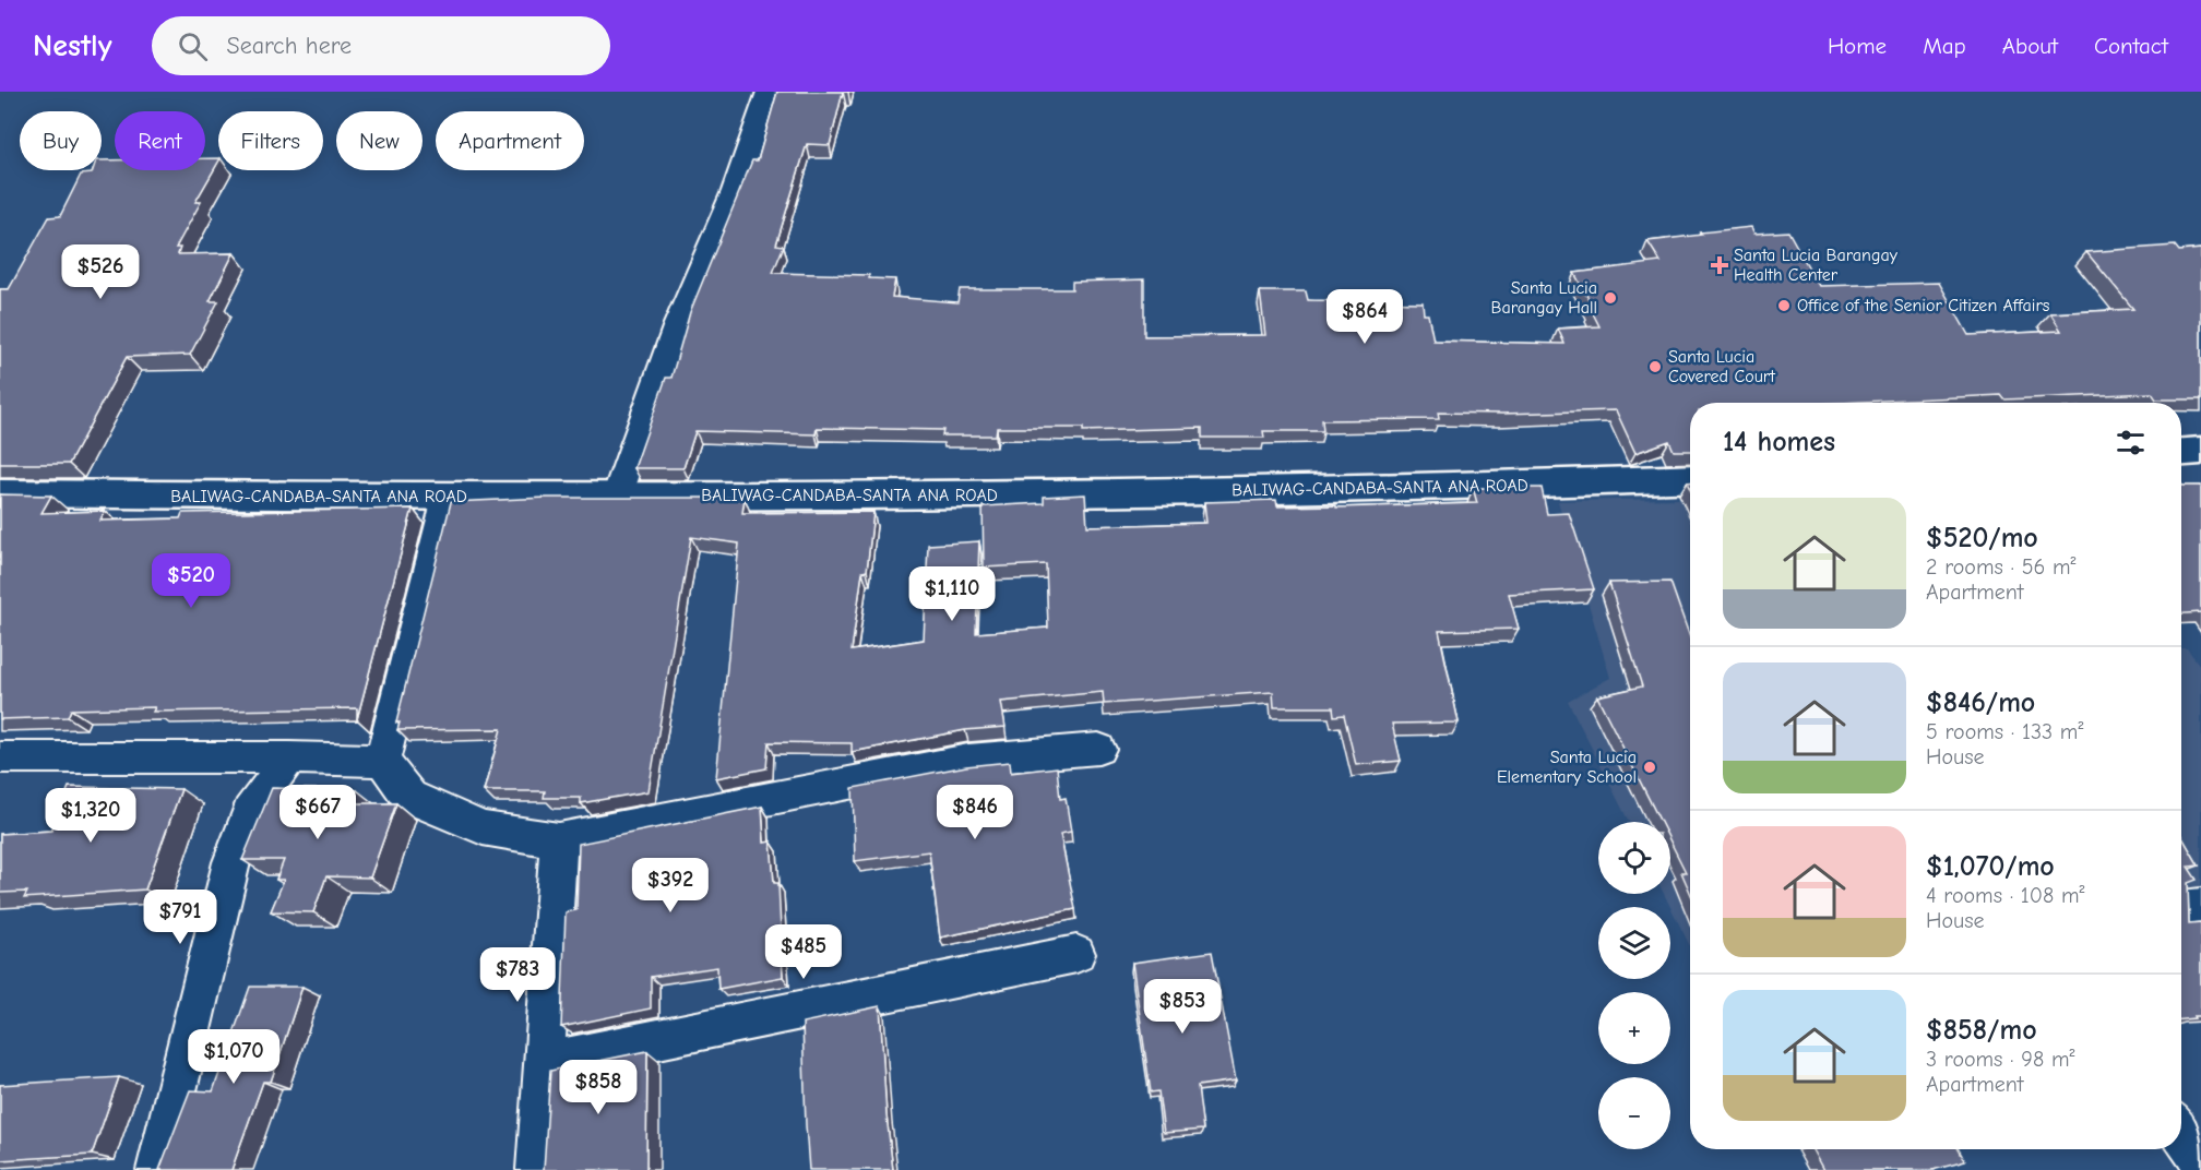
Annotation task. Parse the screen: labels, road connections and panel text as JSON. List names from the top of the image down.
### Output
{
  "streets": {
    "main road": ["BALIWAG-CANDABA-SANTA ANA ROAD"]
  },
  "places": {
    "health": ["Santa Lucia Barangay Health Center"],
    "other": [
      "Santa Lucia Barangay Hall",
      "Office of the Senior Citizen Affairs",
      "Santa Lucia Covered Court",
      "Santa Lucia Elementary School"
    ]
  },
  "page": {
    "header": "Nestly",
    "search": "Search here",
    "nav": [
      "Home",
      "Map",
      "About",
      "Contact"
    ],
    "chip": [
      "Buy",
      "Rent",
      "Filters",
      "New",
      "Apartment"
    ],
    "price": [
      "$526",
      "$864",
      "$520",
      "$1,110",
      "$667",
      "$846",
      "$1,320",
      "$392",
      "$791",
      "$485",
      "$783",
      "$853",
      "$1,070",
      "$858"
    ],
    "heading": "14 homes",
    "list": [
      {
        "name": "$520/mo",
        "note": "2 rooms · 56 m² · Apartment"
      },
      {
        "name": "$846/mo",
        "note": "5 rooms · 133 m² · House"
      },
      {
        "name": "$1,070/mo",
        "note": "4 rooms · 108 m² · House"
      },
      {
        "name": "$858/mo",
        "note": "3 rooms · 98 m² · Apartment"
      }
    ],
    "map_buttons": ["+", "−"]
  }
}
